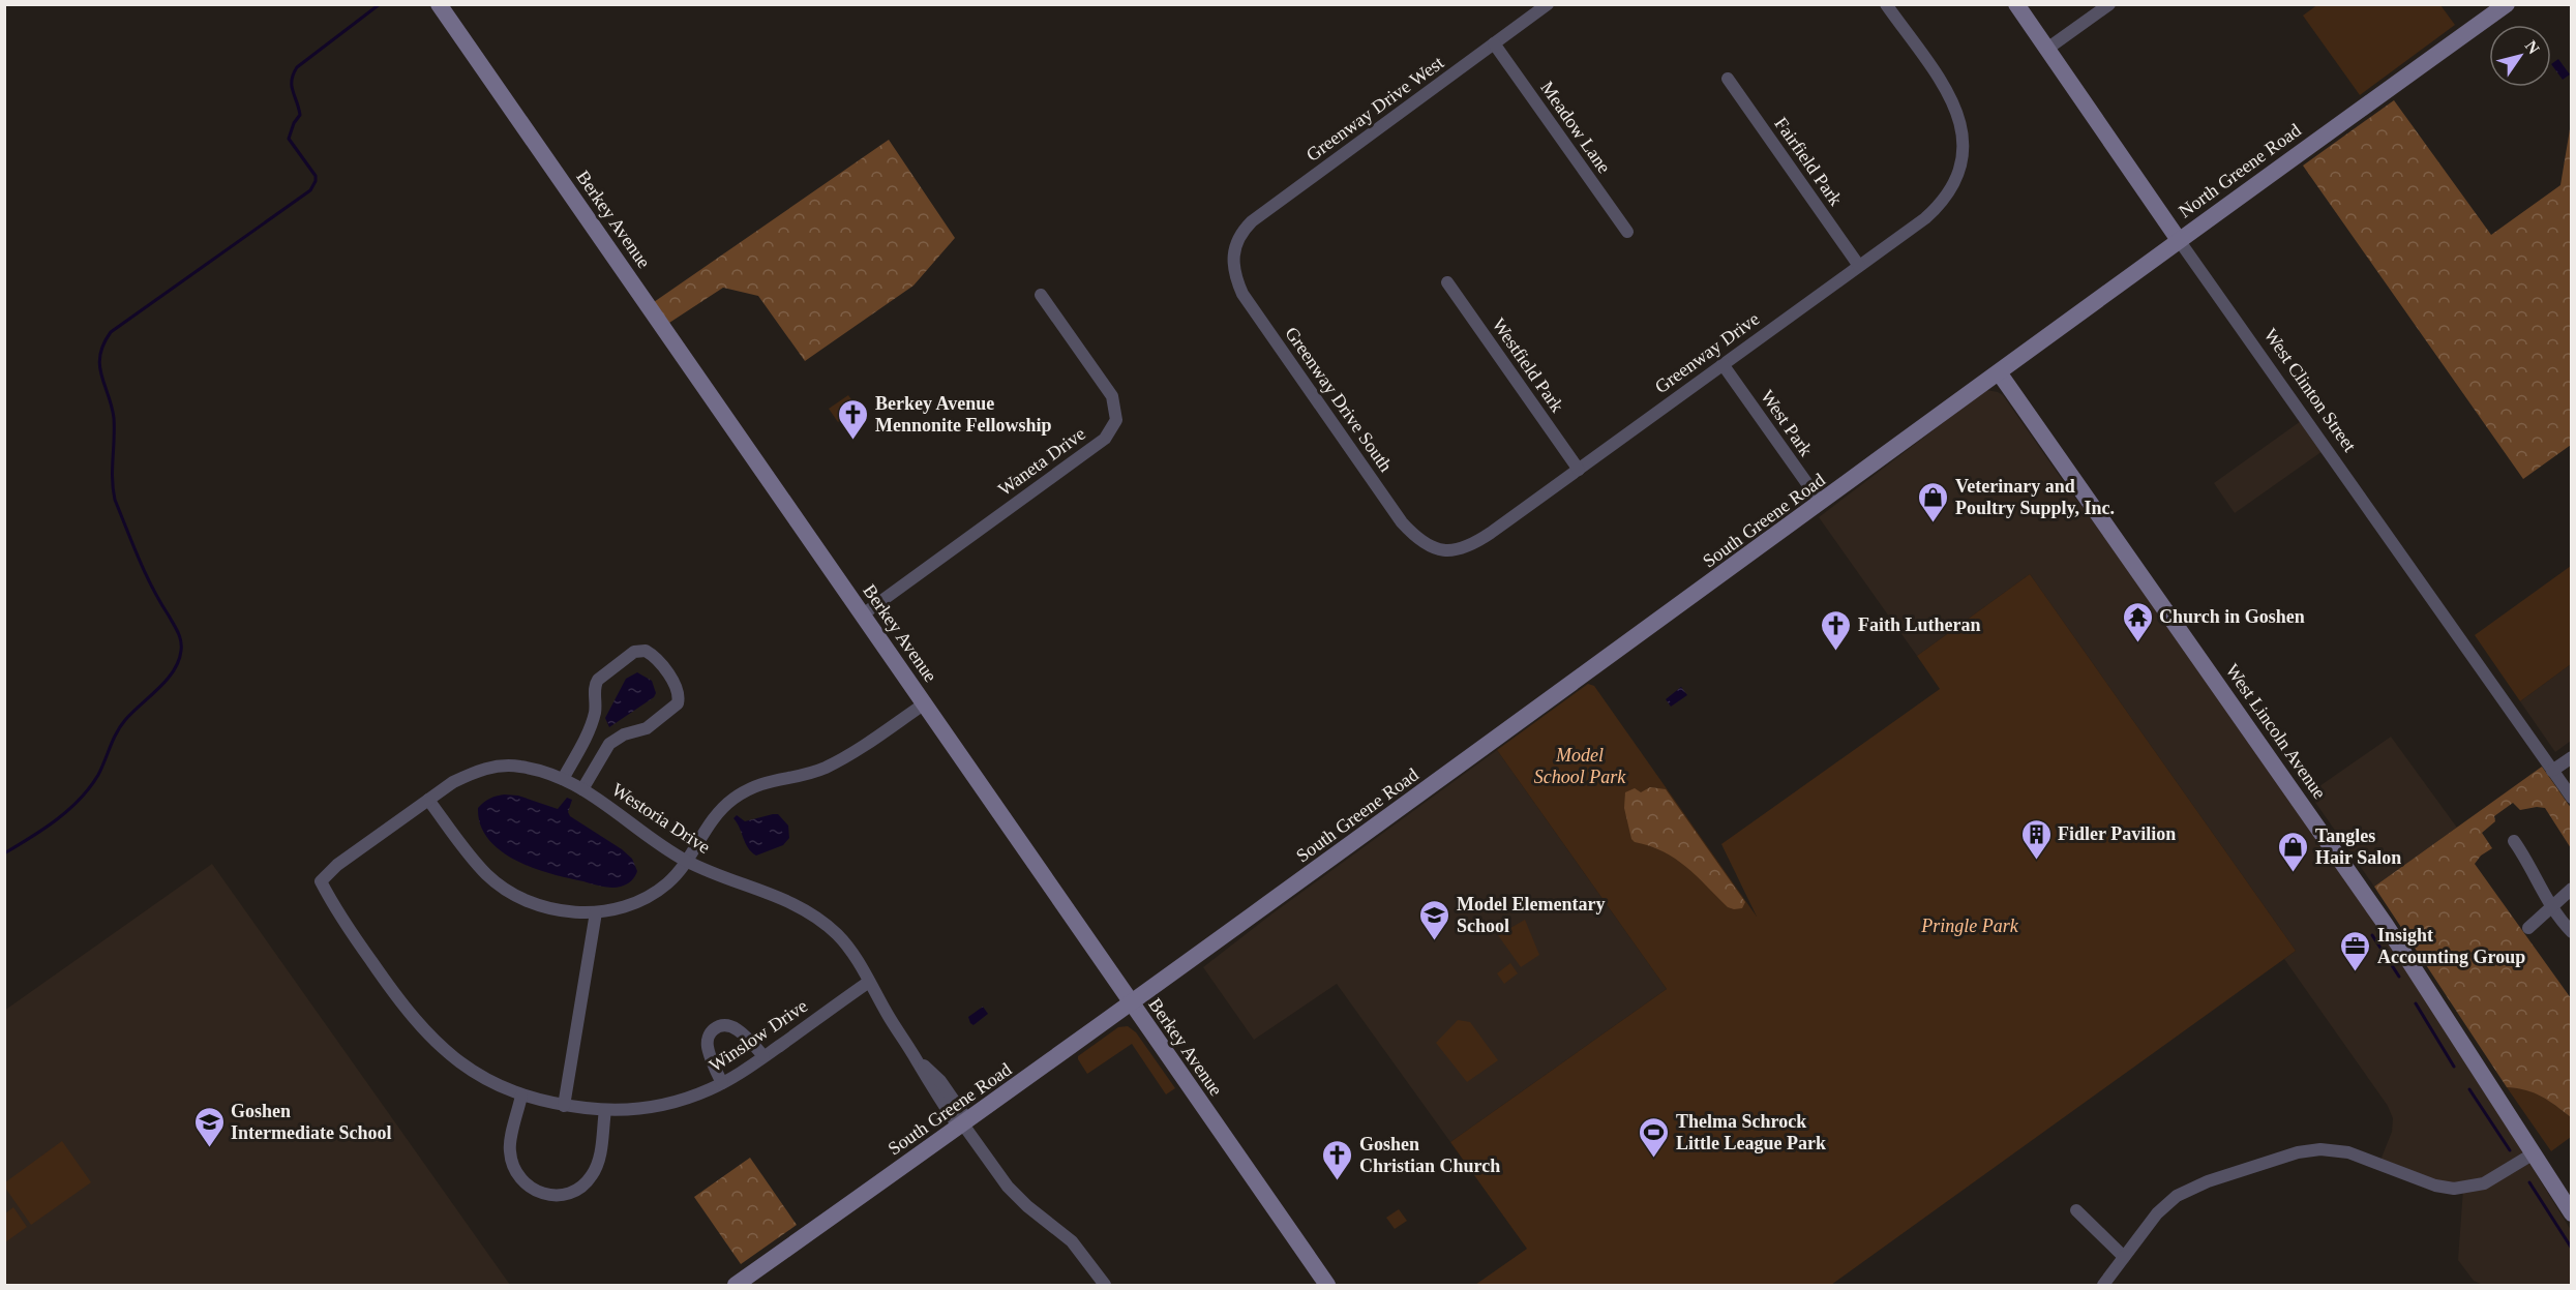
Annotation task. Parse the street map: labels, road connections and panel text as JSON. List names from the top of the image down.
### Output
{
  "streets": {
    "street": [
      "Greenway Drive West",
      "Meadow Lane",
      "Fairfield Park",
      "North Greene Road",
      "Berkey Avenue",
      "Greenway Drive",
      "Westfield Park",
      "West Clinton Street",
      "Greenway Drive South",
      "West Park",
      "Waneta Drive",
      "South Greene Road",
      "West Lincoln Avenue",
      "Westoria Drive",
      "Winslow Drive"
    ]
  },
  "crossings": [
    ["Greenway Drive West", "Meadow Lane"],
    ["Greenway Drive West", "Greenway Drive South"],
    ["Fairfield Park", "Greenway Drive"],
    ["North Greene Road", "West Clinton Street"],
    ["North Greene Road", "South Greene Road"],
    ["North Greene Road", "West Lincoln Avenue"],
    ["Berkey Avenue", "Waneta Drive"],
    ["Berkey Avenue", "South Greene Road"],
    ["Greenway Drive", "Westfield Park"],
    ["Greenway Drive", "Greenway Drive South"],
    ["Greenway Drive", "West Park"],
    ["West Park", "South Greene Road"],
    ["South Greene Road", "West Lincoln Avenue"],
    ["South Greene Road", "Westoria Drive"],
    ["Westoria Drive", "Winslow Drive"]
  ],
  "parks": ["Model School Park", "Pringle Park"],
  "places": {
    "church": ["Berkey Avenue Mennonite Fellowship", "Faith Lutheran", "Goshen Christian Church"],
    "shop": ["Veterinary and Poultry Supply, Inc.", "Tangles Hair Salon"],
    "temple": ["Church in Goshen"],
    "building": ["Fidler Pavilion"],
    "school or university": ["Model Elementary School", "Goshen Intermediate School"],
    "office": ["Insight Accounting Group"],
    "sports": ["Thelma Schrock Little League Park"]
  },
  "north": "top right"
}
